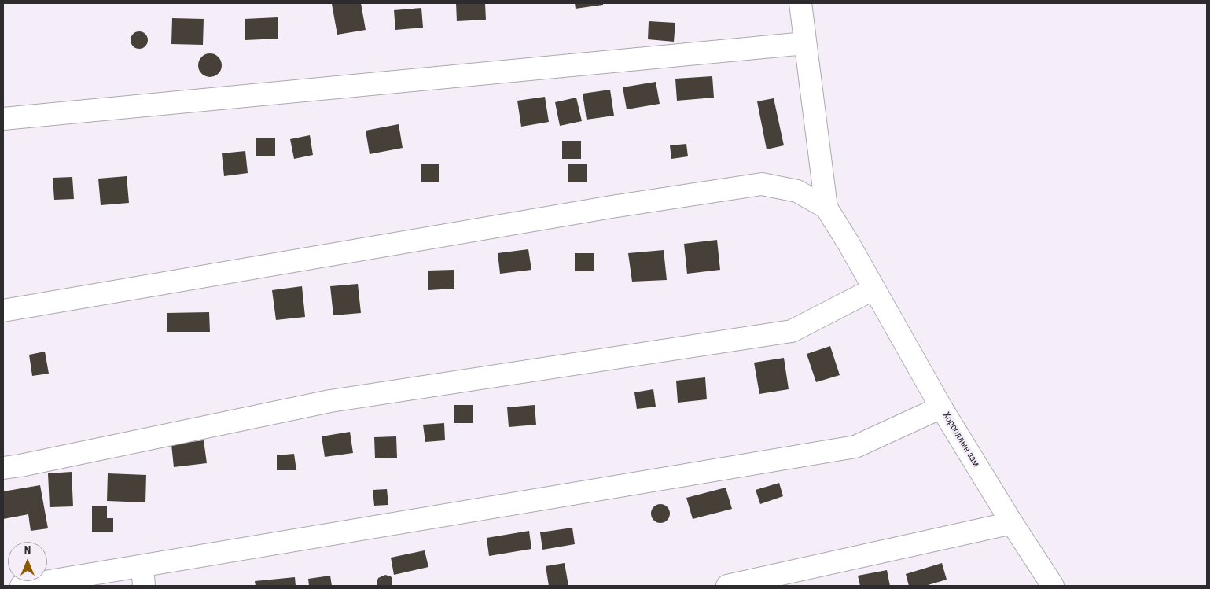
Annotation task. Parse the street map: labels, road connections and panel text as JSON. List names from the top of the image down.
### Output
{
  "streets": {
    "street": ["Хорооллын зам"]
  },
  "north": "top"
}
